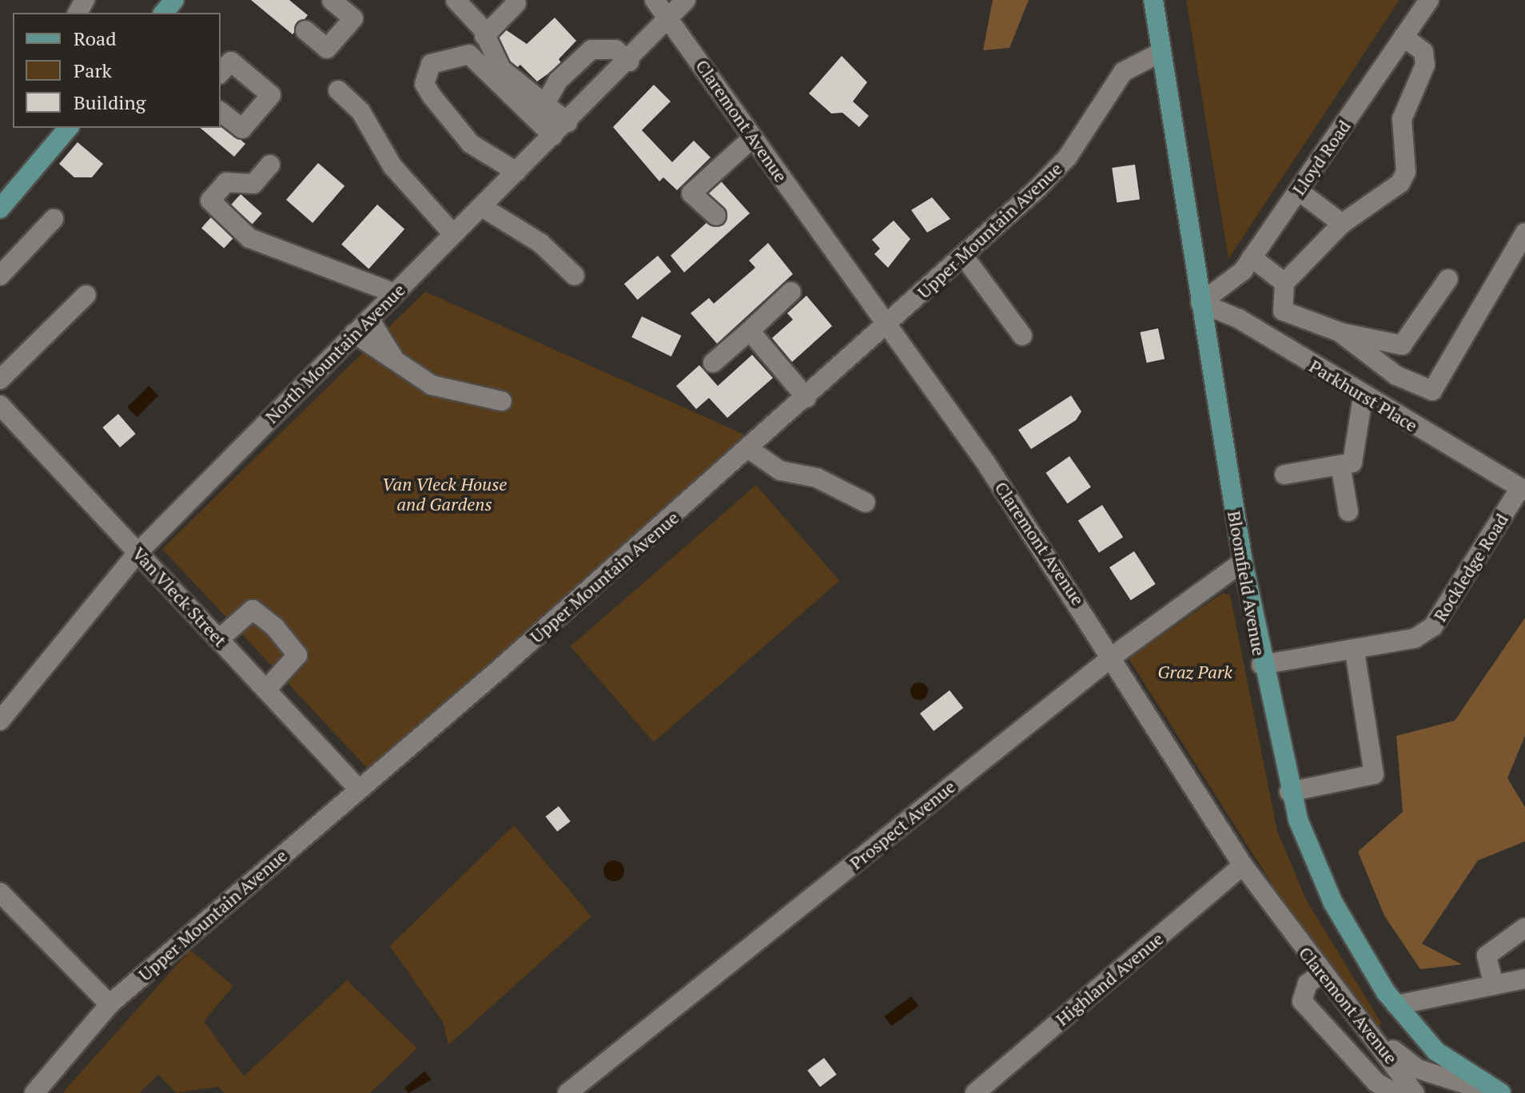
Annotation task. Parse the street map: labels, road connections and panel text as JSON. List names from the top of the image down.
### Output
{
  "streets": {
    "main road": ["Bloomfield Avenue"],
    "street": [
      "Claremont Avenue",
      "Lloyd Road",
      "Upper Mountain Avenue",
      "North Mountain Avenue",
      "Parkhurst Place",
      "Rockledge Road",
      "Van Vleck Street",
      "Prospect Avenue",
      "Highland Avenue"
    ]
  },
  "crossings": [
    ["Claremont Avenue", "Upper Mountain Avenue"],
    ["Claremont Avenue", "North Mountain Avenue"],
    ["Claremont Avenue", "Prospect Avenue"],
    ["Claremont Avenue", "Highland Avenue"],
    ["Lloyd Road", "Parkhurst Place"],
    ["Lloyd Road", "Bloomfield Avenue"],
    ["Upper Mountain Avenue", "Bloomfield Avenue"],
    ["Upper Mountain Avenue", "Van Vleck Street"],
    ["North Mountain Avenue", "Van Vleck Street"],
    ["Parkhurst Place", "Rockledge Road"],
    ["Parkhurst Place", "Bloomfield Avenue"],
    ["Rockledge Road", "Bloomfield Avenue"],
    ["Bloomfield Avenue", "Prospect Avenue"]
  ],
  "parks": ["Van Vleck House and Gardens", "Graz Park"],
  "legend": ["Road", "Park", "Building"]
}
